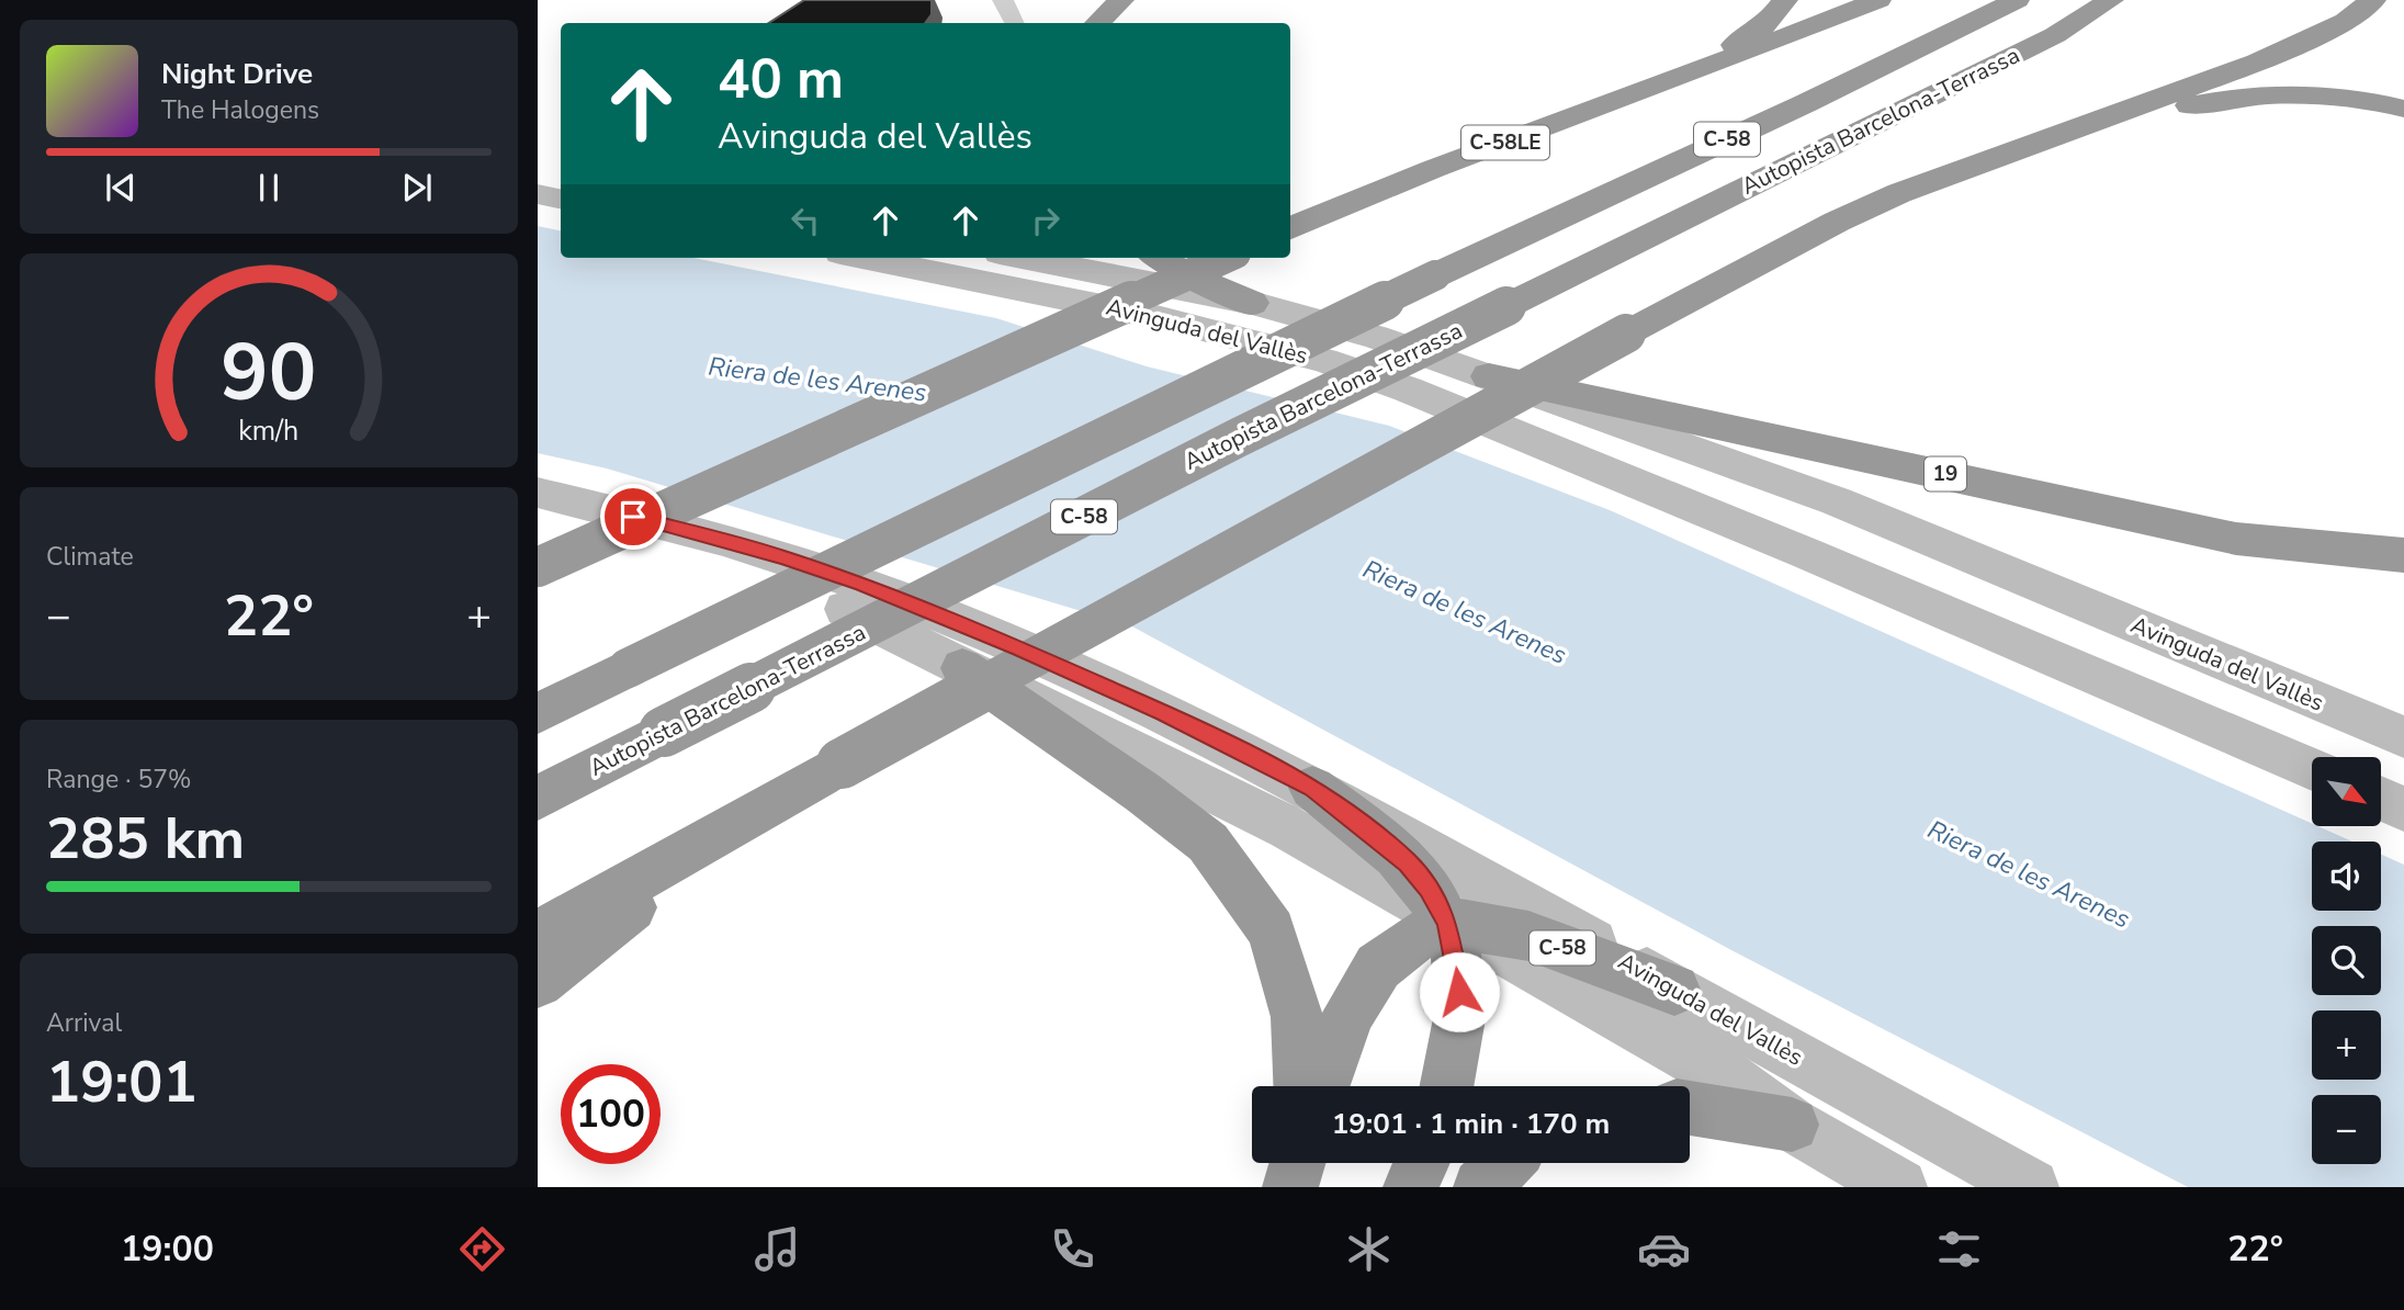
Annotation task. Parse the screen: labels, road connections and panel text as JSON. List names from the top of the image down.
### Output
{
  "streets": {
    "highway": [
      "Autopista Barcelona-Terrassa",
      "C-58",
      "C-58LE",
      "19"
    ],
    "main road": ["Avinguda del Vallès"]
  },
  "crossings": [
    ["C-58", "Avinguda del Vallès"],
    ["Avinguda del Vallès", "19"]
  ],
  "water": ["Riera de les Arenes"],
  "north": "bottom right",
  "page": {
    "turn": ["40 m", "Avinguda del Vallès"],
    "song": ["Night Drive", "The Halogens"],
    "tile": [
      "Climate",
      ["Range · 57%", "285 km"],
      ["Arrival", "19:01"]
    ],
    "heat": ["−", "22°", "+"],
    "map_buttons": ["+", "−"],
    "limit": "100",
    "trip": "19:01 · 1 min · 170 m",
    "tabs": ["19:00", "22°"],
    "gauge": ["90", "km/h"]
  }
}
